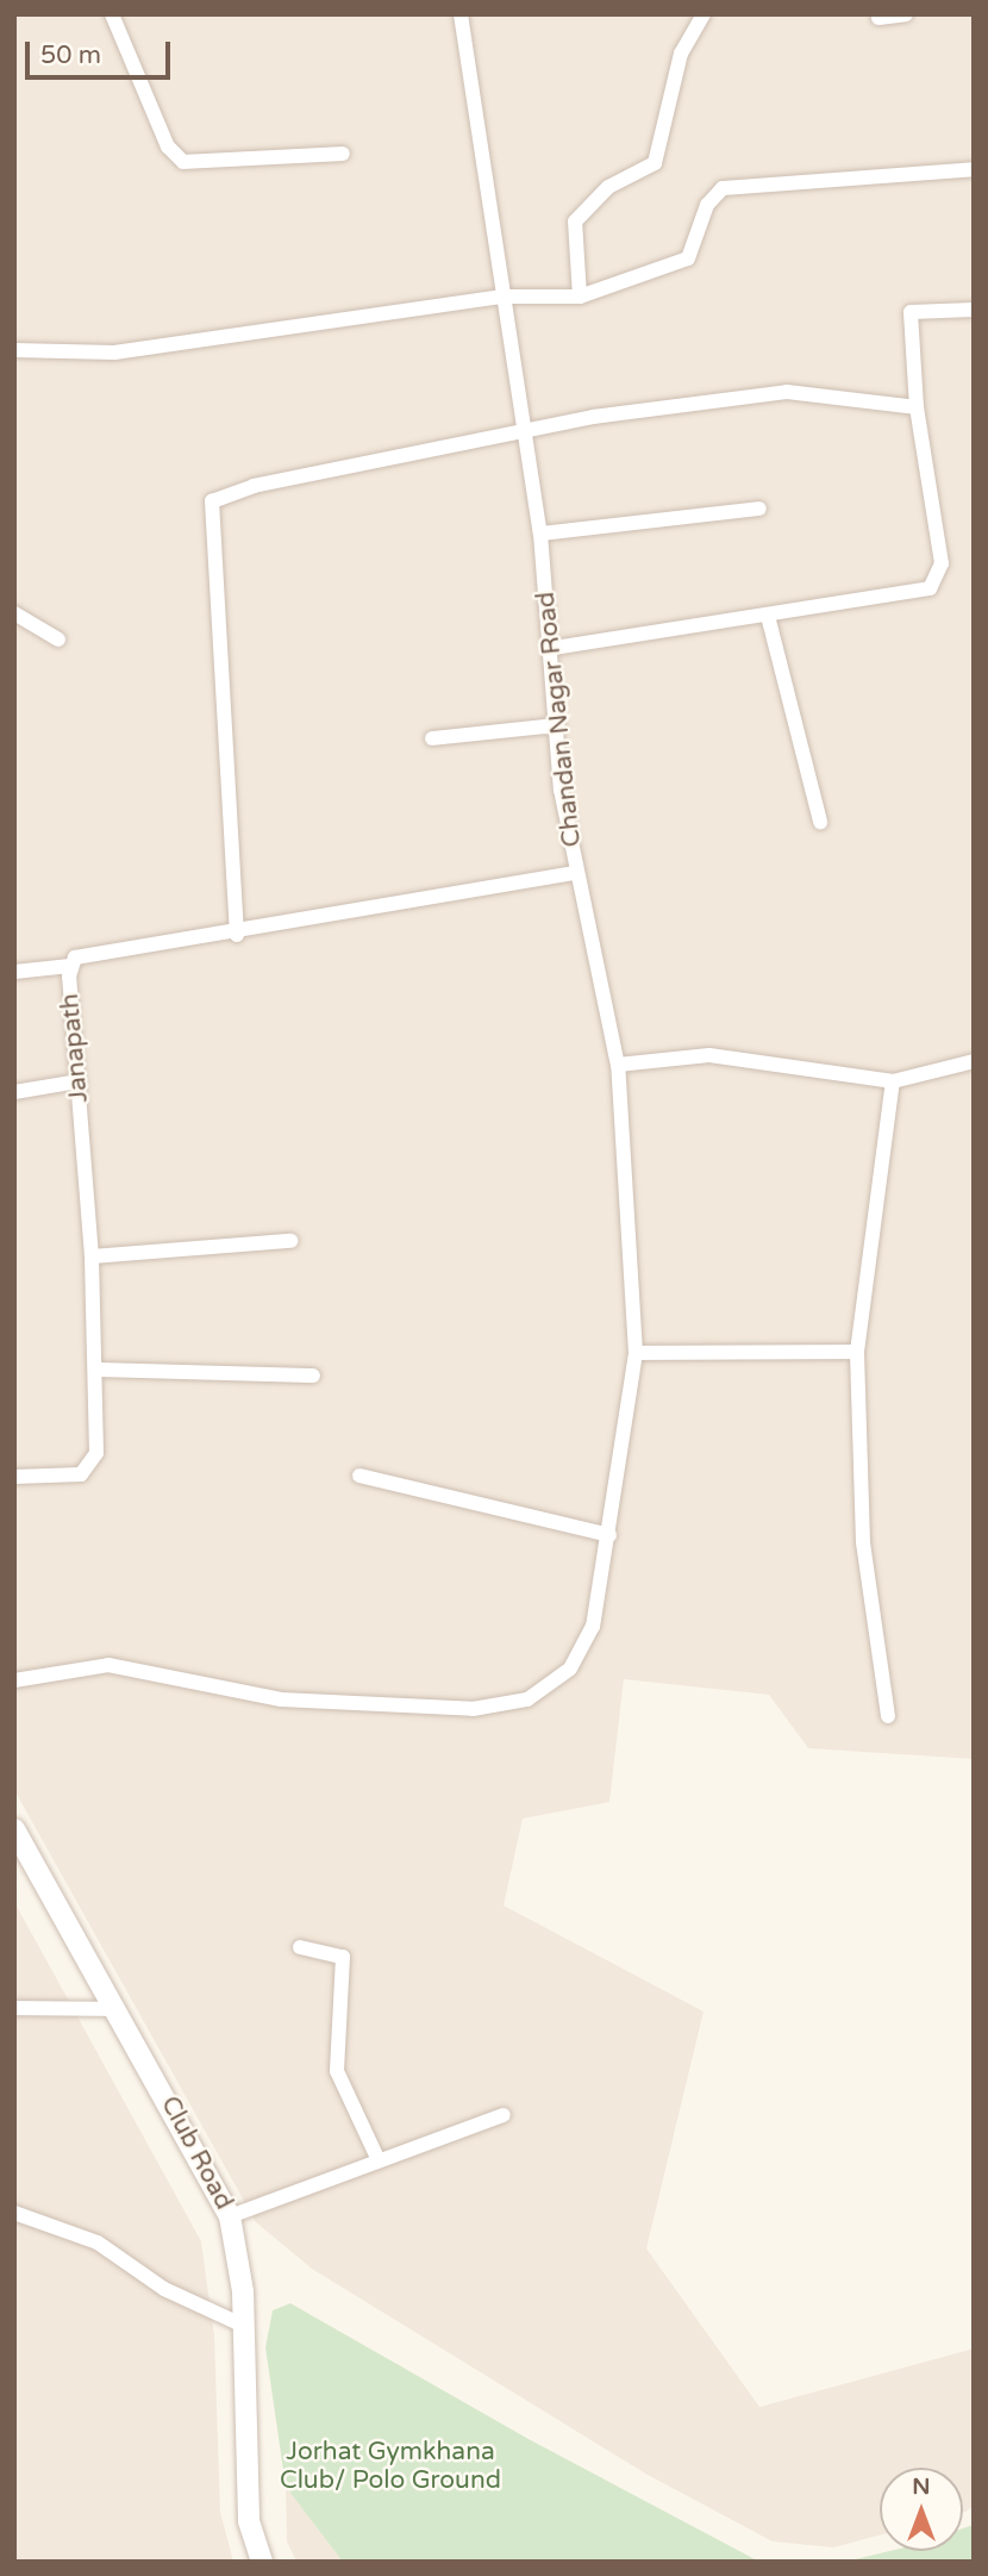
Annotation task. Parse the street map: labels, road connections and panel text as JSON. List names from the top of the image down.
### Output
{
  "streets": {
    "street": ["Chandan Nagar Road", "Janapath", "Club Road"]
  },
  "crossings": [
    ["Chandan Nagar Road", "Janapath"]
  ],
  "parks": ["Jorhat Gymkhana Club/ Polo Ground"],
  "scale_bar": "50 m",
  "north": "top"
}
